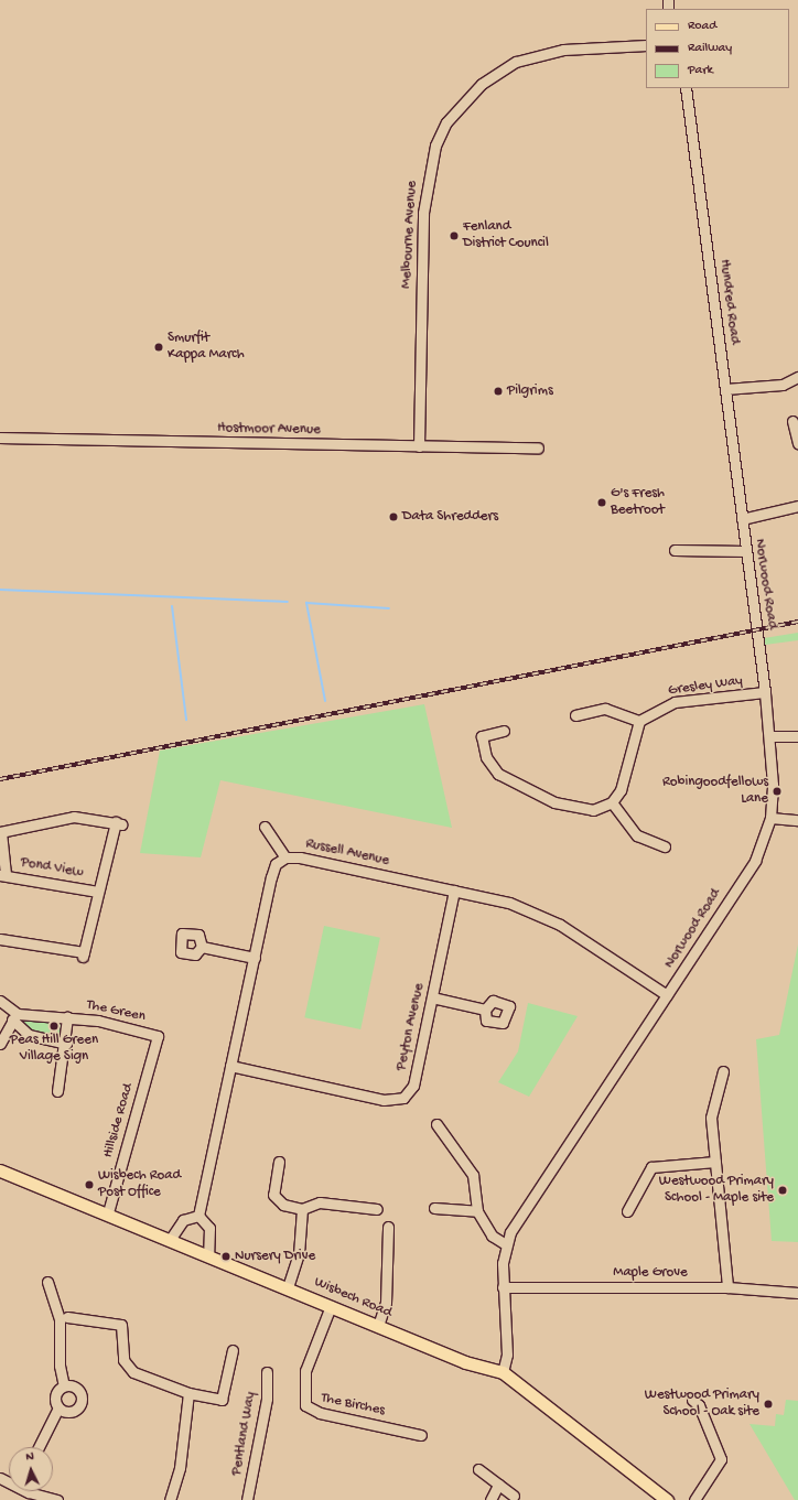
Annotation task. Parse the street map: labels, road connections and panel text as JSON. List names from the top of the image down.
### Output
{
  "streets": {
    "main road": ["Wisbech Road"],
    "street": [
      "Melbourne Avenue",
      "Hundred Road",
      "Hostmoor Avenue",
      "Norwood Road",
      "Gresley Way",
      "Russell Avenue",
      "Pond View",
      "The Green",
      "Peyton Avenue",
      "Hillside Road",
      "Maple Grove",
      "The Birches",
      "Pentland Way"
    ]
  },
  "crossings": [
    ["Melbourne Avenue", "Hostmoor Avenue"],
    ["Hundred Road", "Norwood Road"],
    ["Norwood Road", "Gresley Way"],
    ["Norwood Road", "Russell Avenue"],
    ["Norwood Road", "Maple Grove"],
    ["Norwood Road", "Wisbech Road"],
    ["Russell Avenue", "Peyton Avenue"],
    ["The Green", "Hillside Road"],
    ["Hillside Road", "Wisbech Road"],
    ["Wisbech Road", "The Birches"]
  ],
  "places": [
    "Fenland District Council",
    "Smurfit Kappa March",
    "Pilgrims",
    "G's Fresh Beetroot",
    "Data Shredders",
    "Robingoodfellows Lane",
    "Peas Hill Green Village Sign",
    "Wisbech Road Post Office",
    "Westwood Primary School - Maple site",
    "Nursery Drive",
    "Westwood Primary School - Oak site"
  ],
  "legend": ["Road", "Railway", "Park"],
  "north": "top"
}
